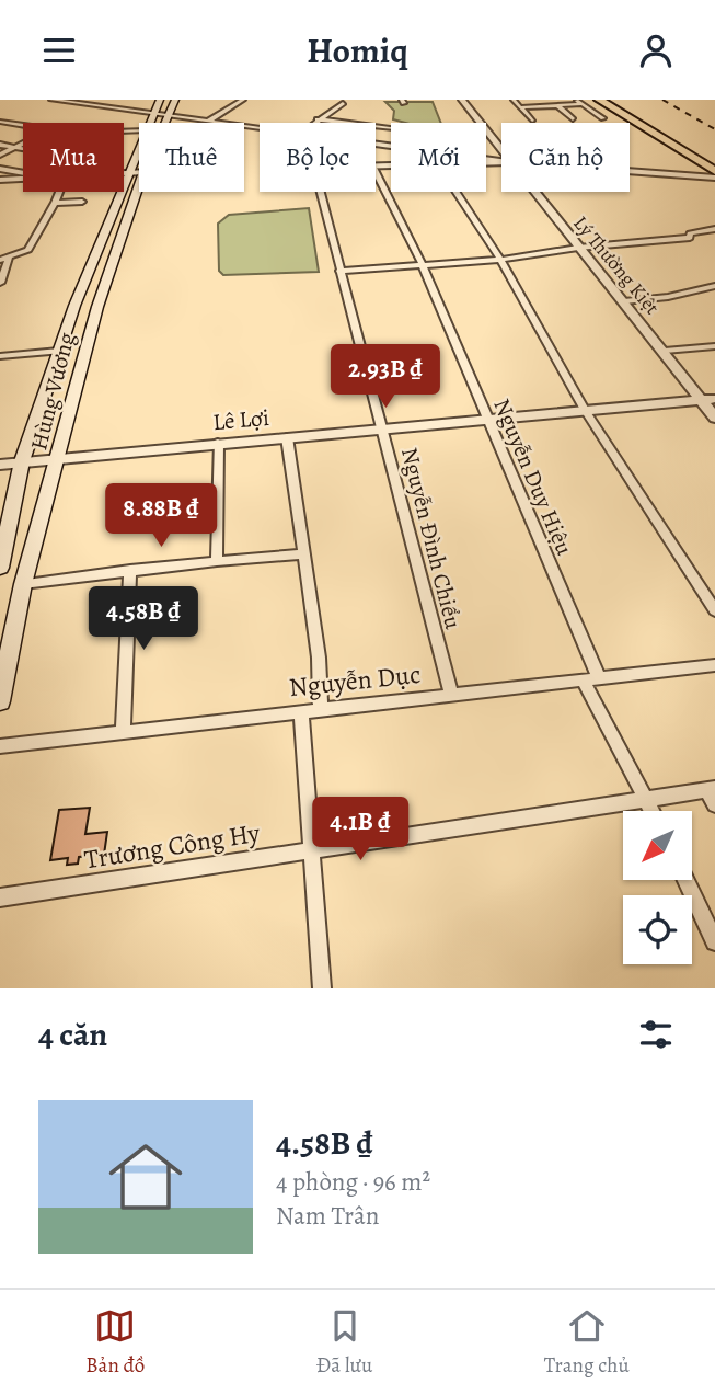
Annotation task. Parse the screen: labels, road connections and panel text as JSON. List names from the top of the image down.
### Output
{
  "streets": {
    "main road": ["Hùng Vương"],
    "street": [
      "Lý Thường Kiệt",
      "Lê Lợi",
      "Nguyễn Duy Hiệu",
      "Nguyễn Đình Chiểu",
      "Nguyễn Dục",
      "Trương Công Hy"
    ]
  },
  "crossings": [
    ["Lý Thường Kiệt", "Lê Lợi"],
    ["Hùng Vương", "Lê Lợi"],
    ["Lê Lợi", "Nguyễn Duy Hiệu"],
    ["Lê Lợi", "Nguyễn Đình Chiểu"],
    ["Nguyễn Duy Hiệu", "Nguyễn Dục"],
    ["Nguyễn Duy Hiệu", "Trương Công Hy"],
    ["Nguyễn Đình Chiểu", "Nguyễn Dục"]
  ],
  "north": "bottom left",
  "page": {
    "header": "Homiq",
    "chip": [
      "Mua",
      "Thuê",
      "Bộ lọc",
      "Mới",
      "Căn hộ"
    ],
    "price": [
      "2.93B ₫",
      "8.88B ₫",
      "4.58B ₫",
      "4.1B ₫"
    ],
    "heading": "4 căn",
    "list": [
      {
        "name": "4.58B ₫",
        "note": "4 phòng · 96 m² · Nam Trân"
      }
    ],
    "tabs": ["Bản đồ", "Đã lưu", "Trang chủ"]
  }
}
